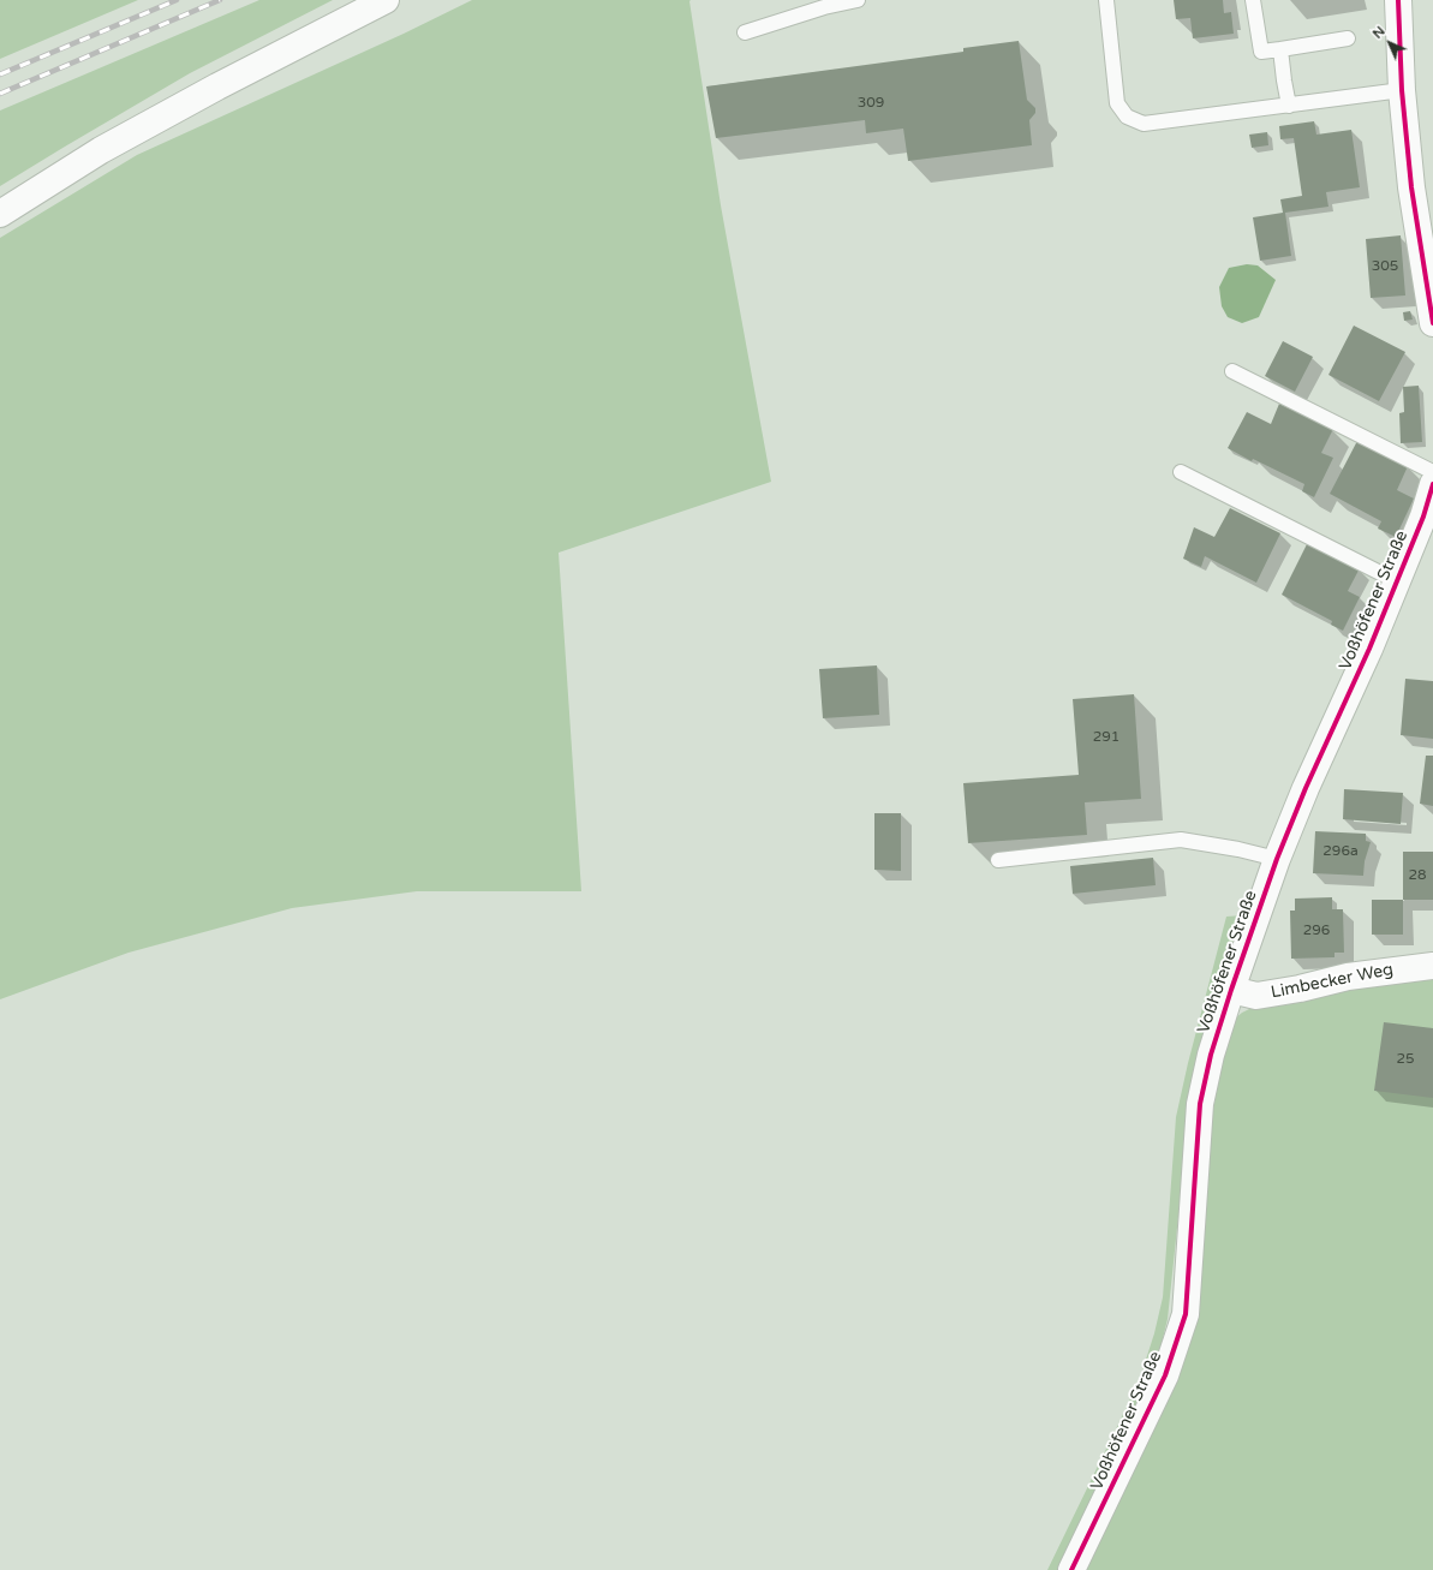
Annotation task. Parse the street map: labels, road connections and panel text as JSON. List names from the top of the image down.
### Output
{
  "streets": {
    "street": ["Voßhöfener Straße", "Limbecker Weg"]
  },
  "crossings": [
    ["Voßhöfener Straße", "Limbecker Weg"]
  ],
  "house_numbers": [
    "309",
    "305",
    "291",
    "296a",
    "28",
    "296",
    "25"
  ],
  "north": "top left"
}
